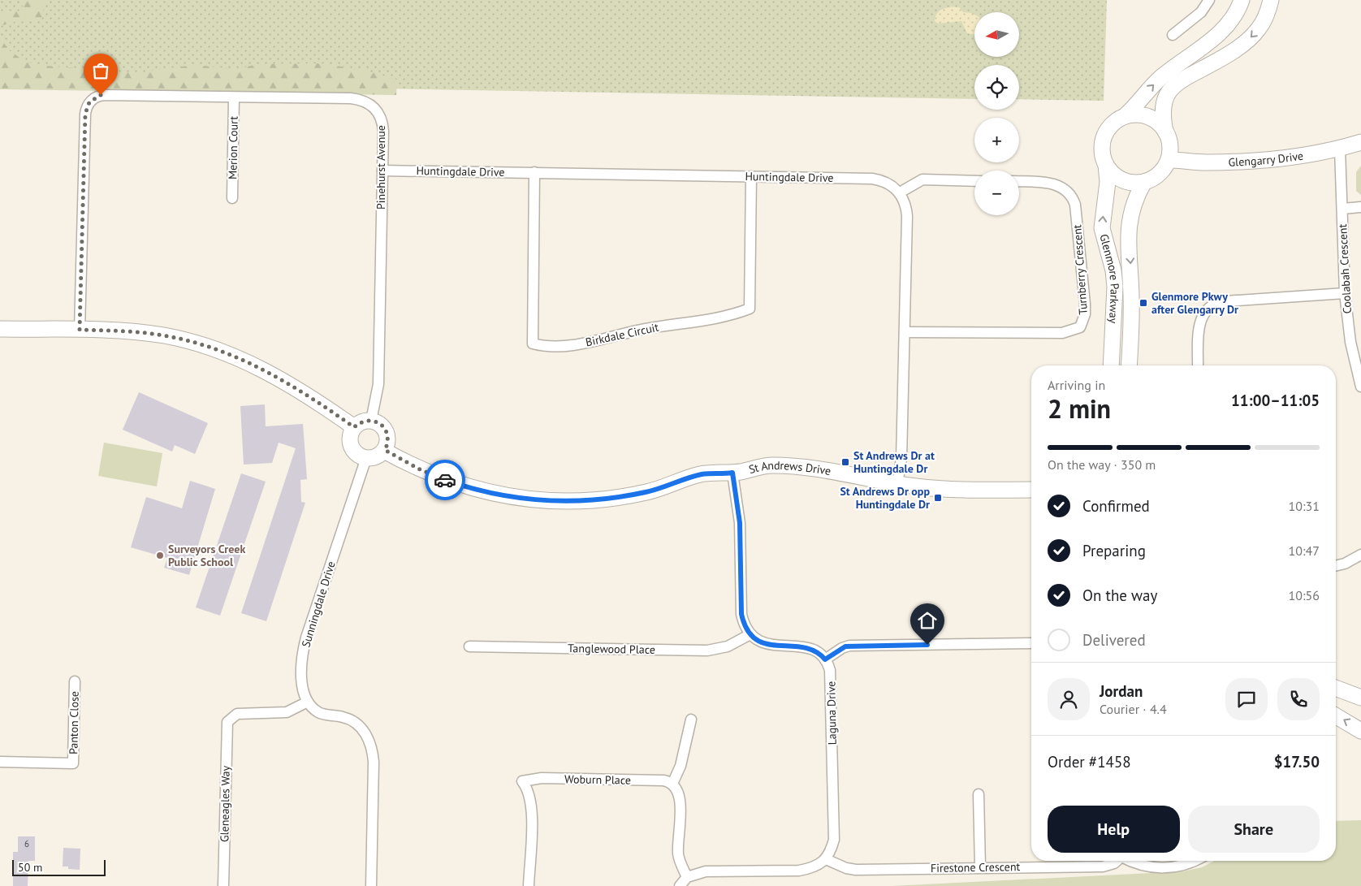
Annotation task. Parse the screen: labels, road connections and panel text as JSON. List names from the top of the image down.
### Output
{
  "streets": {
    "street": [
      "Merion Court",
      "Glengarry Drive",
      "Pinehurst Avenue",
      "Huntingdale Drive",
      "Coolabah Crescent",
      "Turnberry Crescent",
      "Glenmore Parkway",
      "Birkdale Circuit",
      "St Andrews Drive",
      "Sunningdale Drive",
      "Tanglewood Place",
      "Laguna Drive",
      "Panton Close",
      "Woburn Place",
      "Gleneagles Way",
      "Firestone Crescent"
    ]
  },
  "crossings": [
    ["Merion Court", "Pinehurst Avenue"],
    ["Glengarry Drive", "Coolabah Crescent"],
    ["Glengarry Drive", "Glenmore Parkway"],
    ["Pinehurst Avenue", "Huntingdale Drive"],
    ["Pinehurst Avenue", "St Andrews Drive"],
    ["Pinehurst Avenue", "Sunningdale Drive"],
    ["Huntingdale Drive", "Birkdale Circuit"],
    ["St Andrews Drive", "Sunningdale Drive"],
    ["Sunningdale Drive", "Gleneagles Way"],
    ["Laguna Drive", "Firestone Crescent"]
  ],
  "places": {
    "transit": ["Glenmore Pkwy after Glengarry Dr", "St Andrews Dr at Huntingdale Dr", "St Andrews Dr opp Huntingdale Dr"],
    "other": ["Surveyors Creek Public School"]
  },
  "house_numbers": ["6"],
  "scale_bar": "50 m",
  "north": "left",
  "page": {
    "map_buttons": ["+", "−"],
    "heading": ["2 min", "Arriving in", "11:00–11:05"],
    "panel": [
      "Jordan",
      "Courier · 4.4",
      "Order #1458",
      "$17.50"
    ],
    "bar": "On the way · 350 m",
    "list": [
      ["Confirmed", "10:31"],
      ["Preparing", "10:47"],
      ["On the way", "10:56"],
      "Delivered"
    ],
    "buttons": ["Help", "Share"],
    "scale": "50 m"
  }
}
